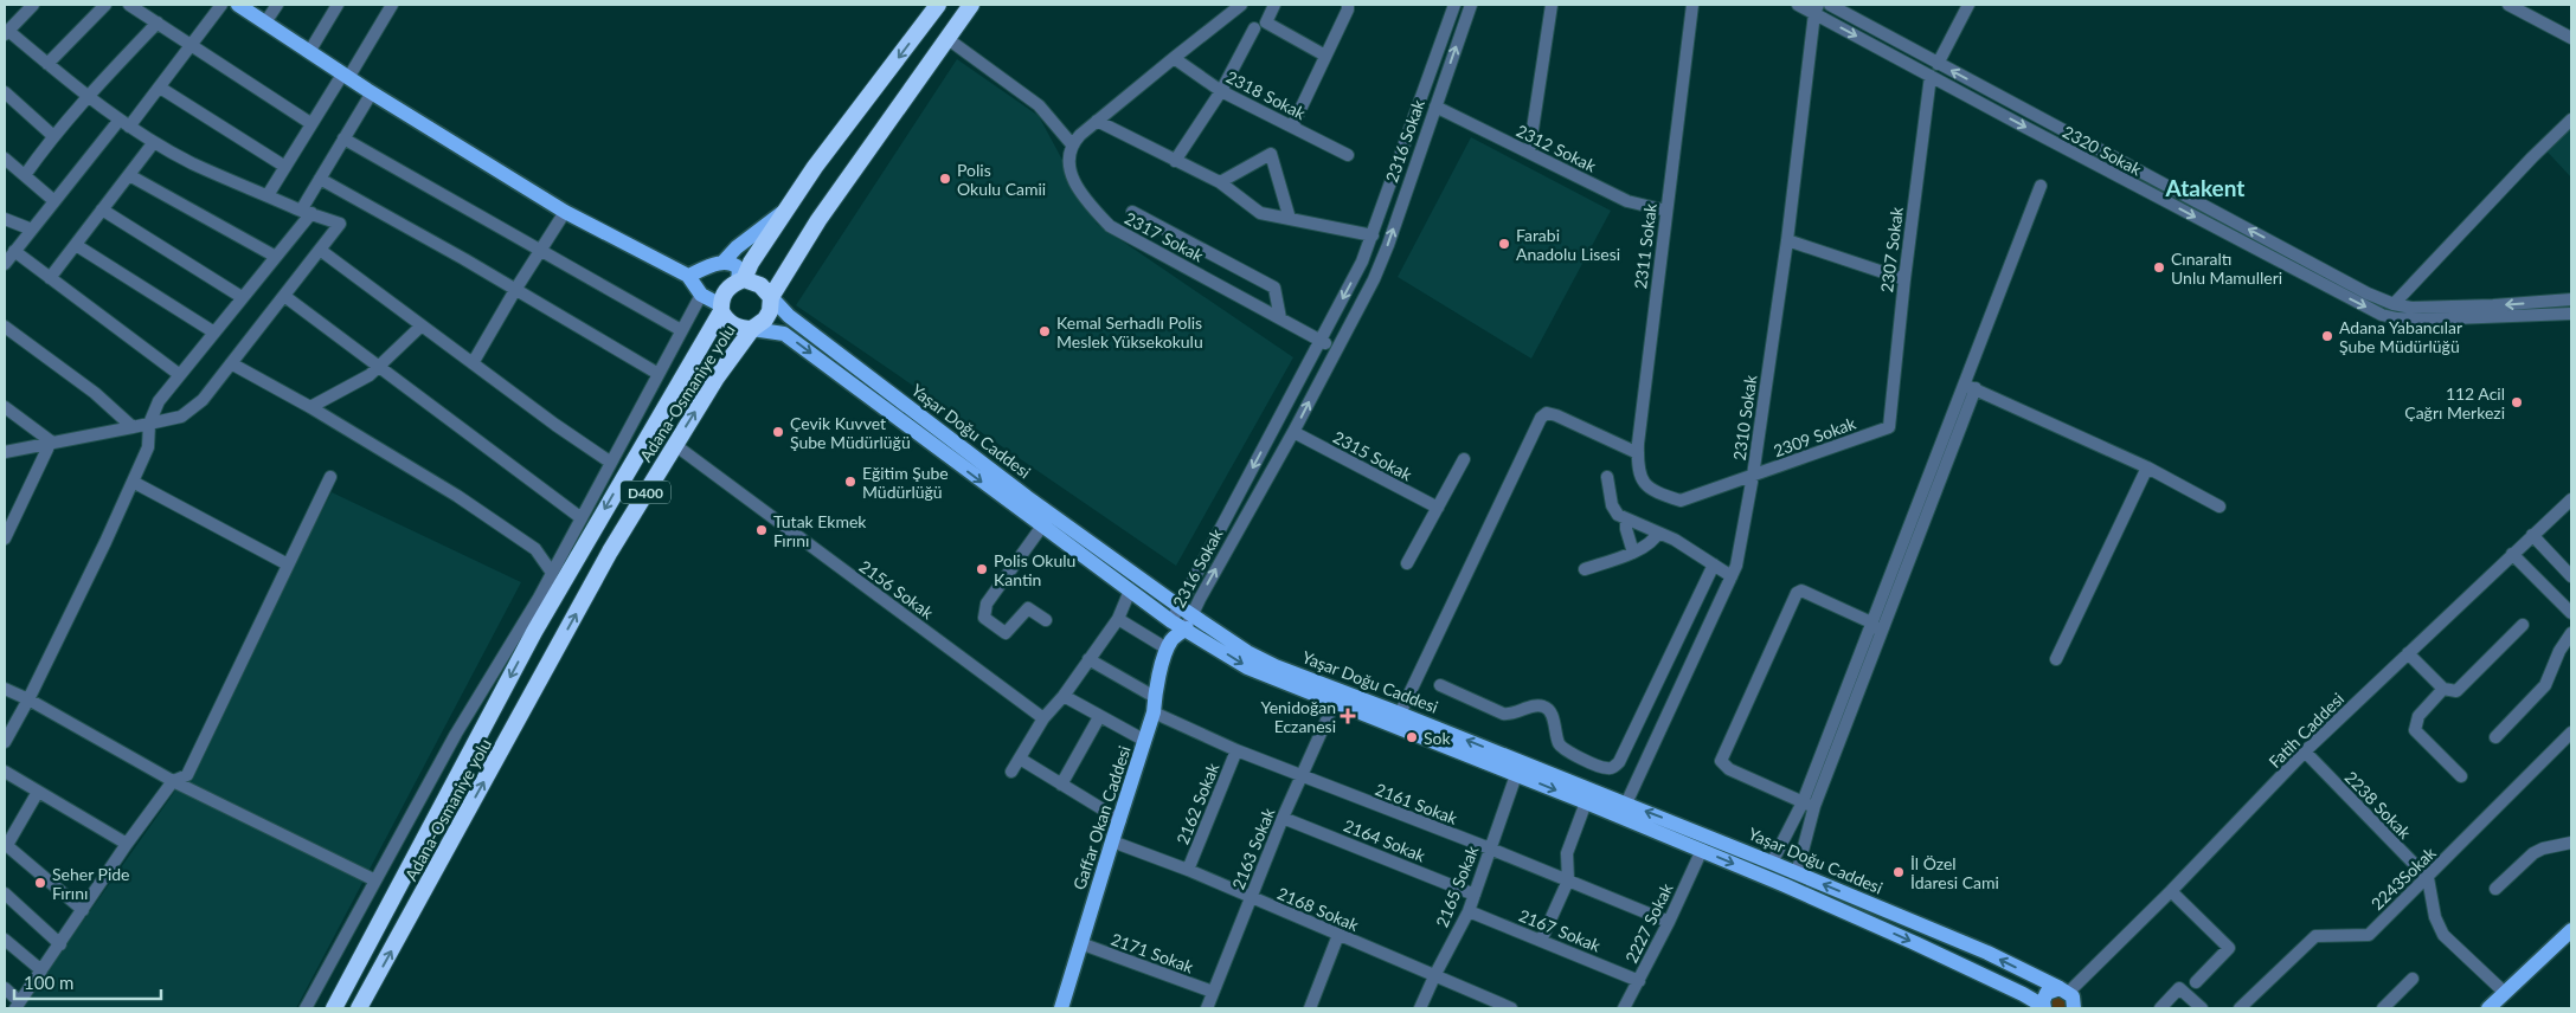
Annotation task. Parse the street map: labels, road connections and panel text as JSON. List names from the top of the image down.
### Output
{
  "streets": {
    "highway": ["Adana-Osmaniye yolu", "Yaşar Doğu Caddesi", "D400"],
    "main road": ["2316 Sokak", "Gaffar Okan Caddesi"],
    "street": [
      "2318 Sokak",
      "2312 Sokak",
      "2320 Sokak",
      "2317 Sokak",
      "2311 Sokak",
      "2307 Sokak",
      "2310 Sokak",
      "2309 Sokak",
      "2315 Sokak",
      "2156 Sokak",
      "Fatih Caddesi",
      "2162 Sokak",
      "2161 Sokak",
      "2238 Sokak",
      "2164 Sokak",
      "2163 Sokak",
      "2243Sokak",
      "2165 Sokak",
      "2168 Sokak",
      "2227 Sokak",
      "2167 Sokak",
      "2171 Sokak"
    ]
  },
  "crossings": [
    ["2316 Sokak", "2312 Sokak"],
    ["2316 Sokak", "2317 Sokak"],
    ["2316 Sokak", "Yaşar Doğu Caddesi"],
    ["2316 Sokak", "2315 Sokak"],
    ["2316 Sokak", "Gaffar Okan Caddesi"],
    ["2312 Sokak", "2311 Sokak"],
    ["2320 Sokak", "2307 Sokak"],
    ["2320 Sokak", "2310 Sokak"],
    ["2311 Sokak", "2309 Sokak"],
    ["2307 Sokak", "2309 Sokak"],
    ["Adana-Osmaniye yolu", "Yaşar Doğu Caddesi"],
    ["Adana-Osmaniye yolu", "2156 Sokak"],
    ["2310 Sokak", "Yaşar Doğu Caddesi"],
    ["2310 Sokak", "2309 Sokak"],
    ["Yaşar Doğu Caddesi", "Fatih Caddesi"],
    ["Yaşar Doğu Caddesi", "2163 Sokak"],
    ["Yaşar Doğu Caddesi", "2165 Sokak"],
    ["Yaşar Doğu Caddesi", "2227 Sokak"],
    ["Fatih Caddesi", "2238 Sokak"],
    ["2162 Sokak", "2161 Sokak"],
    ["2162 Sokak", "2168 Sokak"],
    ["2161 Sokak", "Gaffar Okan Caddesi"],
    ["2161 Sokak", "2163 Sokak"],
    ["2161 Sokak", "2165 Sokak"],
    ["2161 Sokak", "2227 Sokak"],
    ["2238 Sokak", "2243Sokak"],
    ["Gaffar Okan Caddesi", "2168 Sokak"],
    ["Gaffar Okan Caddesi", "2171 Sokak"],
    ["2164 Sokak", "2163 Sokak"],
    ["2164 Sokak", "2165 Sokak"],
    ["2163 Sokak", "2168 Sokak"],
    ["2163 Sokak", "2171 Sokak"],
    ["2165 Sokak", "2168 Sokak"],
    ["2165 Sokak", "2167 Sokak"],
    ["2227 Sokak", "2167 Sokak"]
  ],
  "districts": ["Atakent"],
  "places": {
    "other": [
      "Polis Okulu Camii",
      "Farabi Anadolu Lisesi",
      "Cınaraltı Unlu Mamulleri",
      "Kemal Serhadlı Polis Meslek Yüksekokulu",
      "Adana Yabancılar Şube Müdürlüğü",
      "112 Acil Çağrı Merkezi",
      "Çevik Kuvvet Şube Müdürlüğü",
      "Eğitim Şube Müdürlüğü",
      "Tutak Ekmek Fırını",
      "Polis Okulu Kantin",
      "Sok",
      "İl Özel İdaresi Cami",
      "Seher Pide Fırını"
    ],
    "health": ["Yenidoğan Eczanesi"]
  },
  "scale_bar": "100 m"
}
